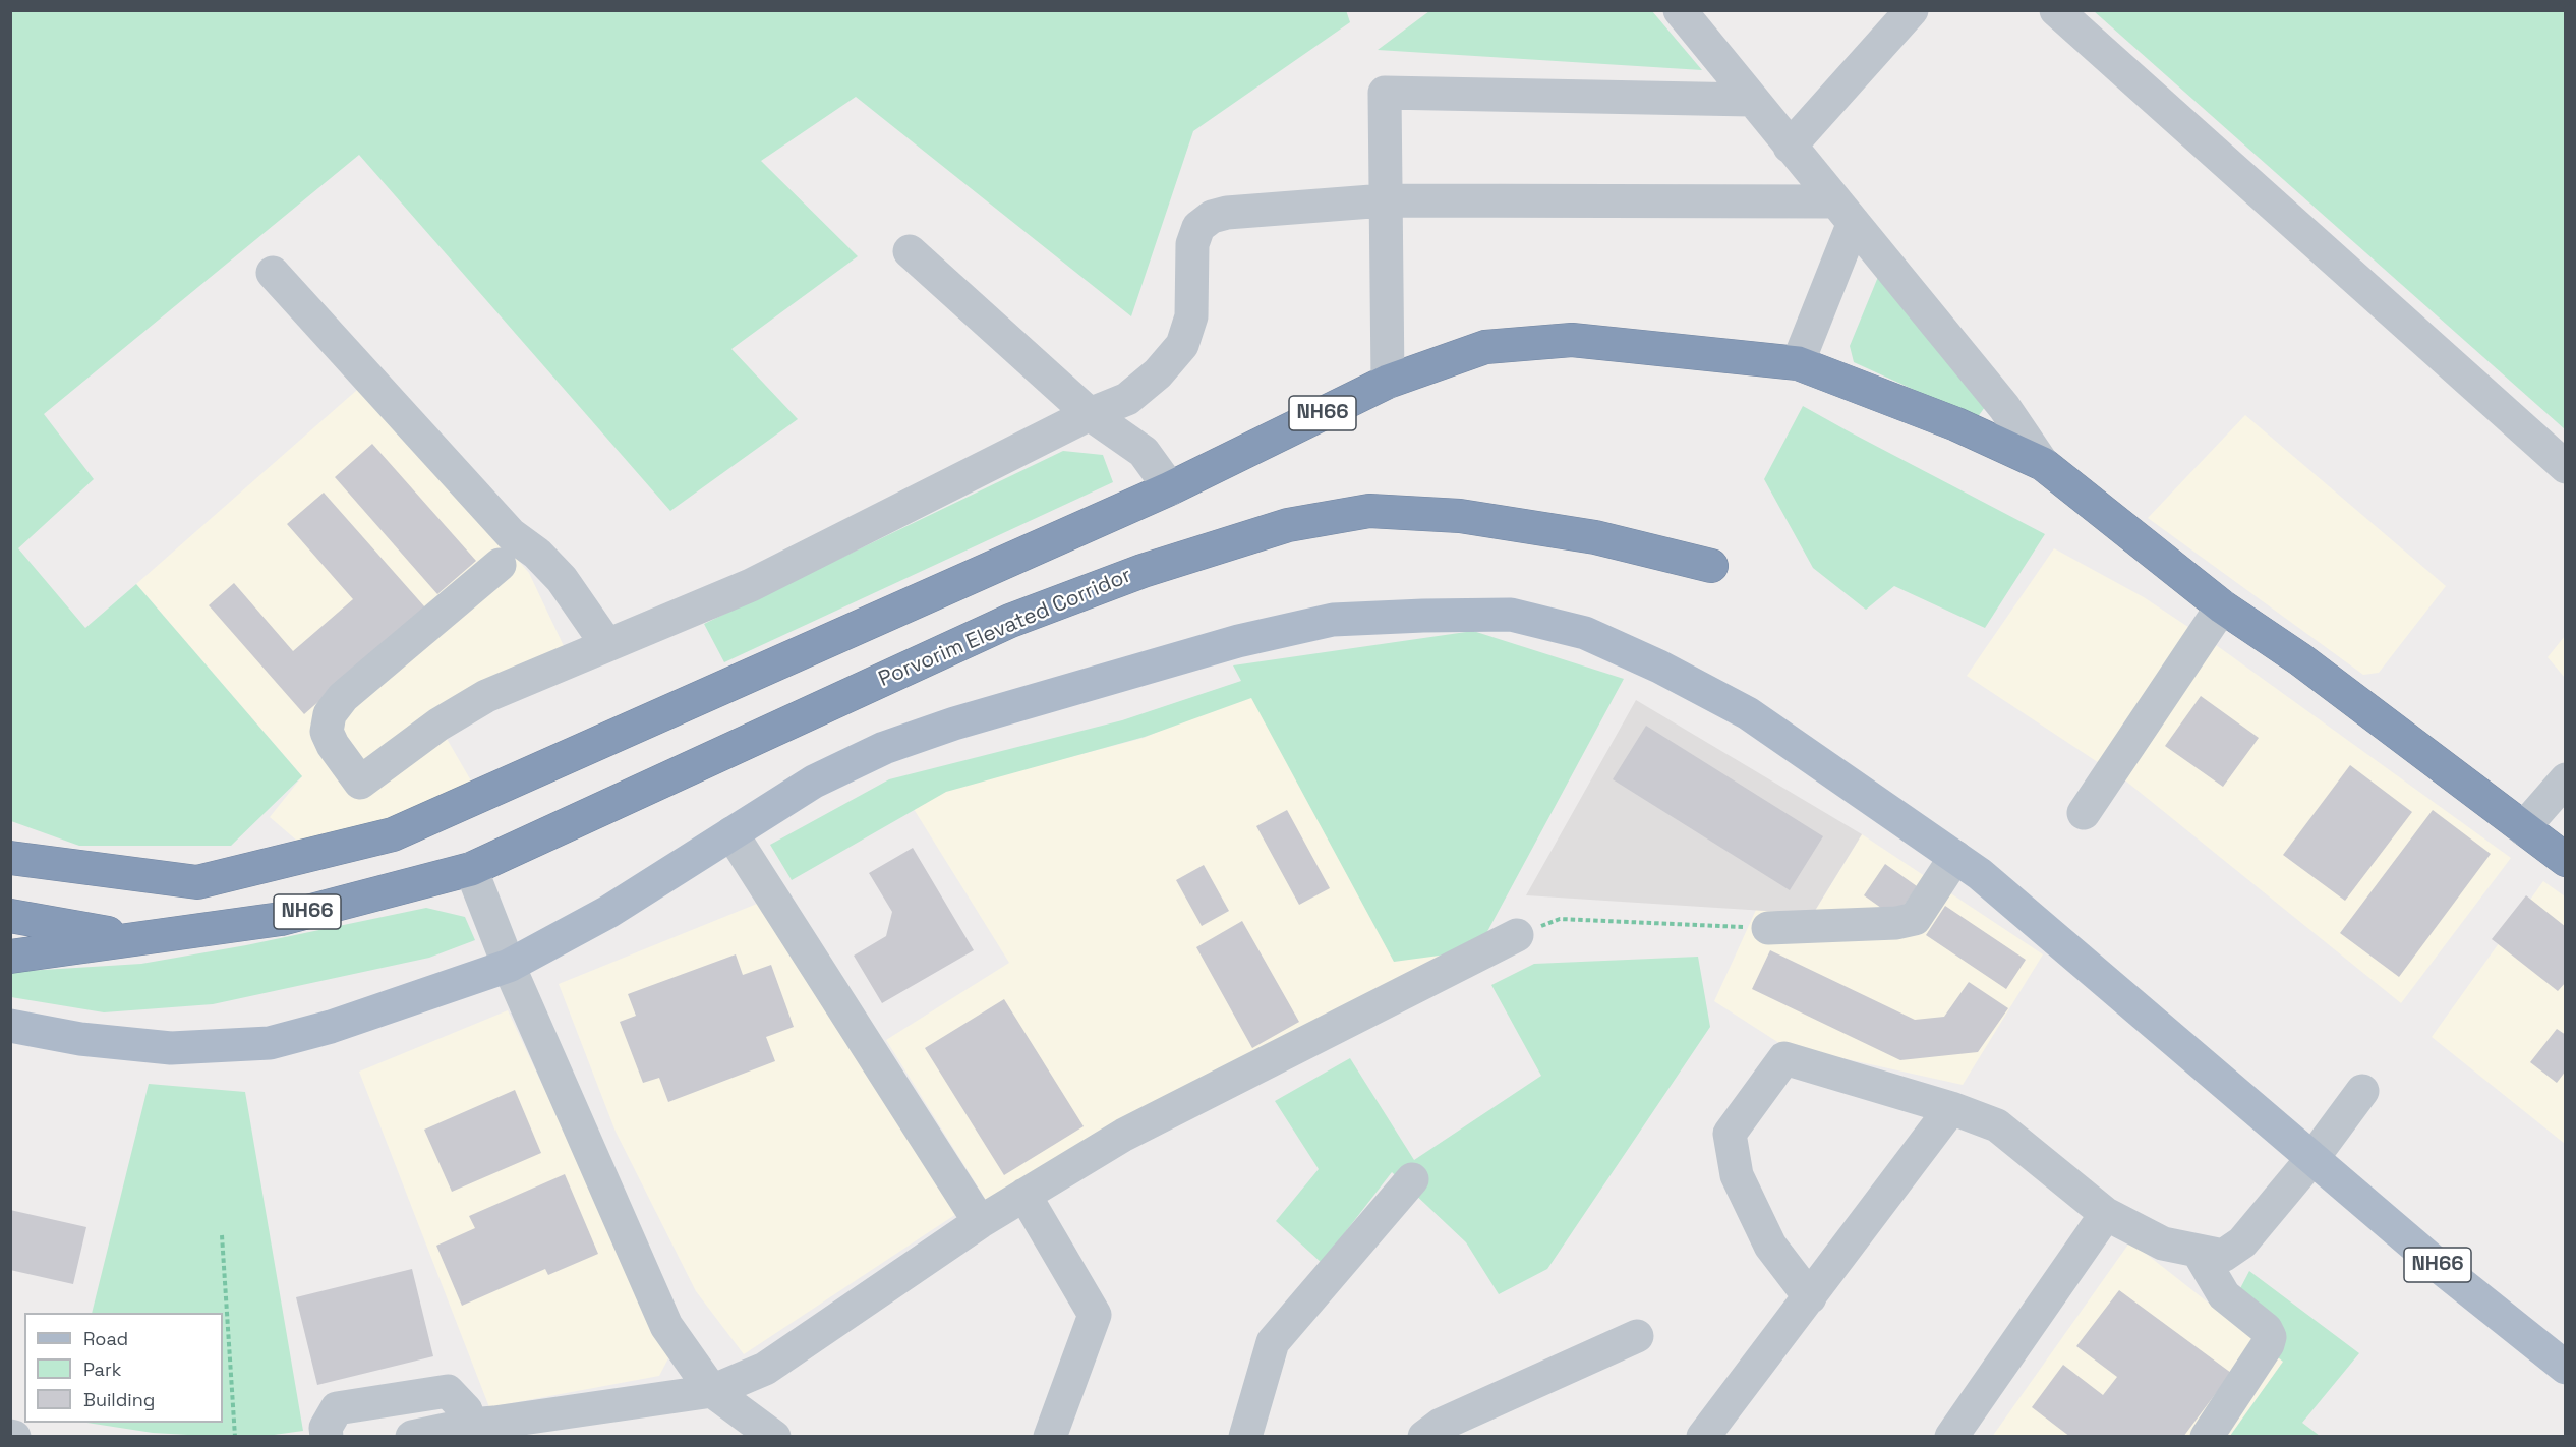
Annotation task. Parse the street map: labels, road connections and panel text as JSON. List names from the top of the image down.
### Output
{
  "streets": {
    "highway": ["NH66", "Porvorim Elevated Corridor"]
  },
  "crossings": [
    ["NH66", "Porvorim Elevated Corridor"]
  ],
  "legend": ["Road", "Park", "Building"]
}
